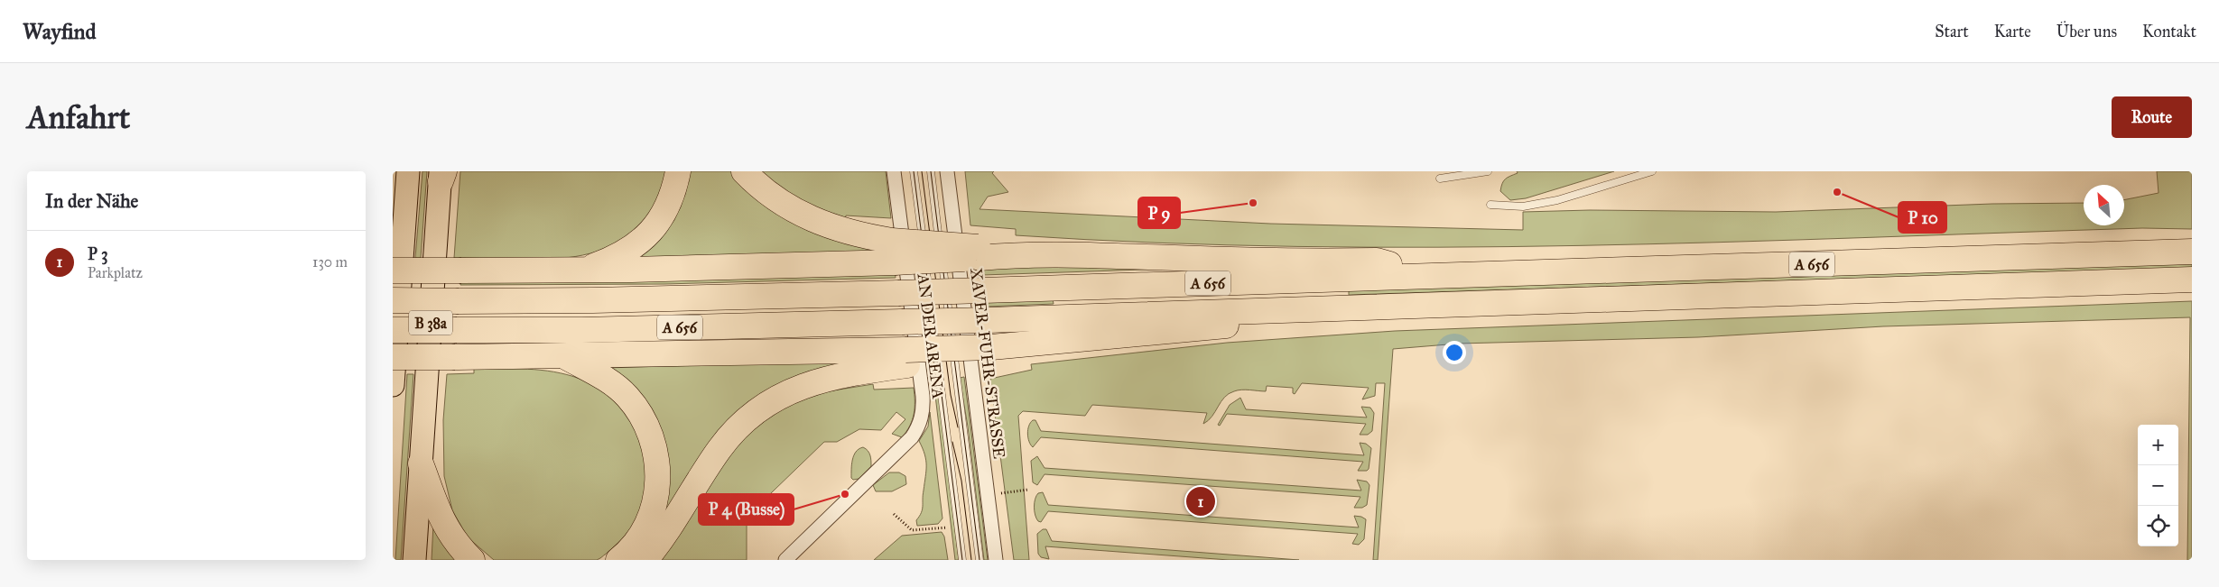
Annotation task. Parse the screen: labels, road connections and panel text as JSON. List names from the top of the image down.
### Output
{
  "streets": {
    "highway": ["A 656", "B 38a"],
    "street": ["AN DER ARENA", "XAVER-FUHR-STRASSE"]
  },
  "places": ["P 10", "P 9", "P 4 (Busse)"],
  "north": "top left",
  "page": {
    "header": "Wayfind",
    "nav": [
      "Start",
      "Karte",
      "Über uns",
      "Kontakt"
    ],
    "buttons": "Route",
    "title": "Anfahrt",
    "heading": "In der Nähe",
    "list": [
      {
        "mark": "1",
        "name": "P 3",
        "note": "Parkplatz",
        "value": "130 m"
      }
    ],
    "map_buttons": ["+", "−"],
    "pins": "1"
  }
}
